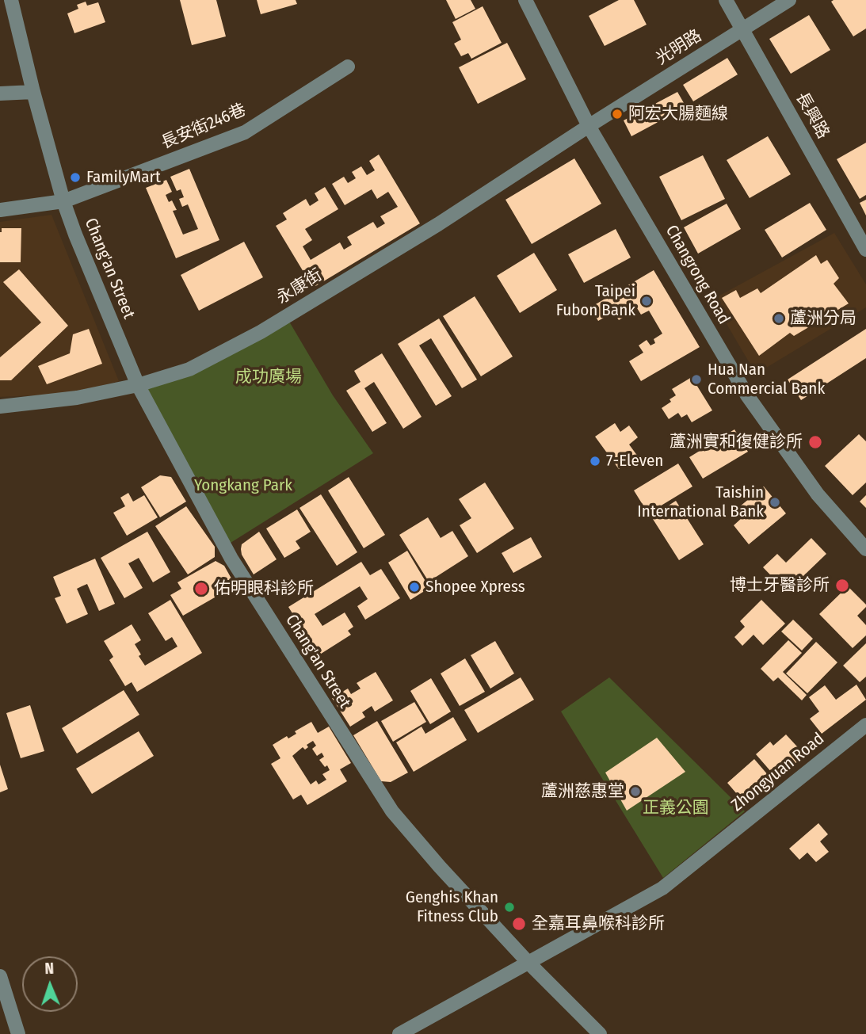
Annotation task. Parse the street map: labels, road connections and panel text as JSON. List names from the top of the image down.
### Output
{
  "streets": {
    "street": [
      "光明路",
      "長興路",
      "長安街246巷",
      "Chang'an Street",
      "Changrong Road",
      "永康街",
      "Zhongyuan Road"
    ]
  },
  "crossings": [
    ["光明路", "長興路"],
    ["光明路", "Changrong Road"],
    ["光明路", "永康街"],
    ["長安街246巷", "Chang'an Street"],
    ["Chang'an Street", "永康街"],
    ["Chang'an Street", "Zhongyuan Road"],
    ["Changrong Road", "永康街"]
  ],
  "parks": ["成功廣場", "Yongkang Park", "正義公園"],
  "places": [
    "阿宏大腸麵線",
    "FamilyMart",
    "Taipei Fubon Bank",
    "蘆洲分局",
    "Hua Nan Commercial Bank",
    "蘆洲實和復健診所",
    "7-Eleven",
    "Taishin International Bank",
    "博士牙醫診所",
    "Shopee Xpress",
    "佑明眼科診所",
    "蘆洲慈惠堂",
    "Genghis Khan Fitness Club",
    "全嘉耳鼻喉科診所"
  ],
  "north": "top"
}
